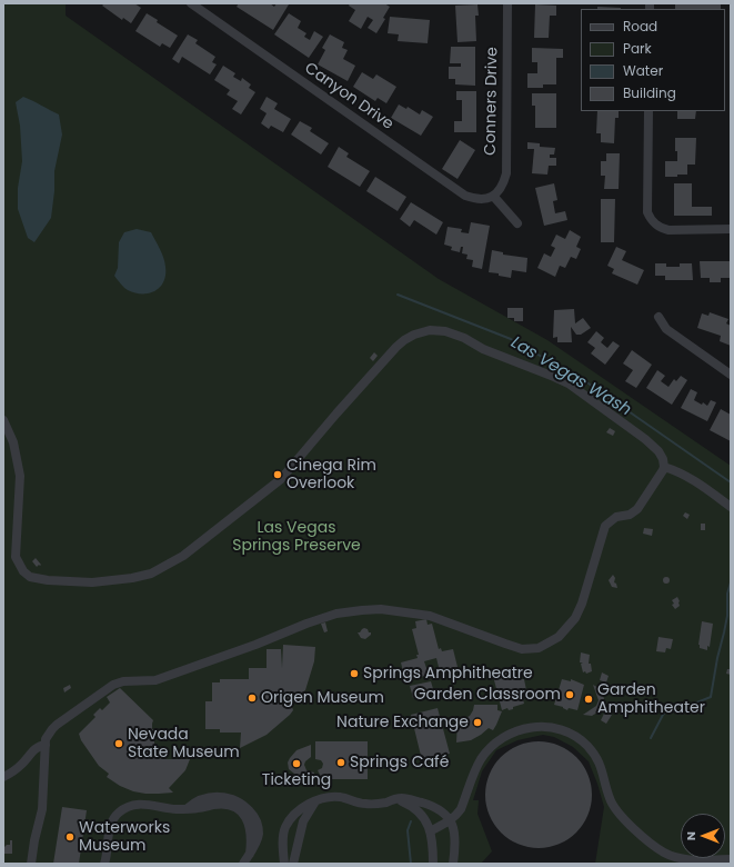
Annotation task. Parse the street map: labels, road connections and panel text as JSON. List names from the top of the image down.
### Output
{
  "streets": {
    "street": ["Canyon Drive", "Conners Drive"]
  },
  "crossings": [
    ["Canyon Drive", "Conners Drive"]
  ],
  "water": ["Las Vegas Wash"],
  "parks": ["Las Vegas Springs Preserve"],
  "places": [
    "Cinega Rim Overlook",
    "Springs Amphitheatre",
    "Garden Classroom",
    "Origen Museum",
    "Garden Amphitheater",
    "Nature Exchange",
    "Nevada State Museum",
    "Springs Café",
    "Ticketing",
    "Waterworks Museum"
  ],
  "legend": [
    "Road",
    "Park",
    "Water",
    "Building"
  ],
  "north": "left"
}
